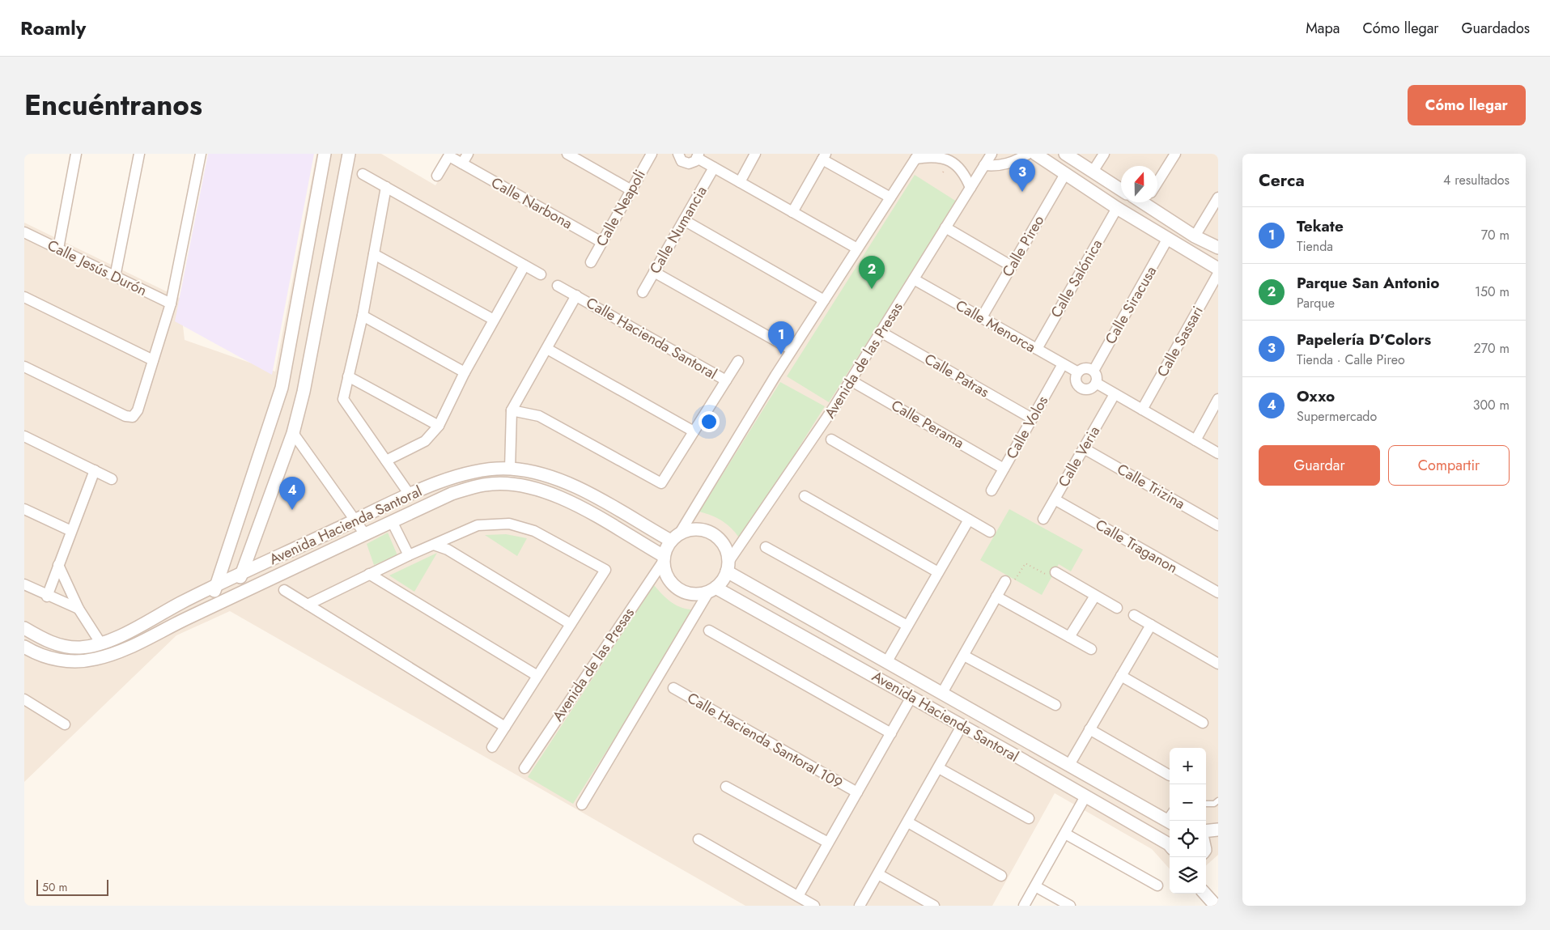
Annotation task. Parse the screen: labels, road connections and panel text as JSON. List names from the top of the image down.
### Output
{
  "streets": {
    "street": [
      "Calle Narbona",
      "Calle Neapoli",
      "Calle Numancia",
      "Calle Pireo",
      "Calle Jesús Durón",
      "Calle Salónica",
      "Calle Siracusa",
      "Calle Menorca",
      "Calle Hacienda Santoral",
      "Calle Sassari",
      "Avenida de las Presas",
      "Calle Patras",
      "Calle Perama",
      "Calle Volos",
      "Calle Veria",
      "Calle Trizina",
      "Avenida Hacienda Santoral",
      "Calle Traganon",
      "Calle Hacienda Santoral 109"
    ]
  },
  "crossings": [
    ["Calle Narbona", "Calle Neapoli"],
    ["Calle Pireo", "Calle Menorca"],
    ["Calle Salónica", "Calle Menorca"],
    ["Calle Siracusa", "Calle Menorca"],
    ["Calle Menorca", "Avenida de las Presas"],
    ["Calle Menorca", "Calle Volos"],
    ["Calle Hacienda Santoral", "Avenida Hacienda Santoral"],
    ["Avenida de las Presas", "Calle Patras"],
    ["Avenida de las Presas", "Calle Perama"],
    ["Avenida de las Presas", "Avenida Hacienda Santoral"],
    ["Calle Patras", "Calle Volos"],
    ["Calle Perama", "Calle Volos"],
    ["Calle Veria", "Calle Trizina"],
    ["Calle Veria", "Calle Traganon"],
    ["Avenida Hacienda Santoral", "Calle Hacienda Santoral 109"]
  ],
  "scale_bar": "50 m",
  "north": "top",
  "page": {
    "header": "Roamly",
    "nav": ["Mapa", "Cómo llegar", "Guardados"],
    "title": "Encuéntranos",
    "buttons": [
      "Cómo llegar",
      ["Guardar", "Compartir"]
    ],
    "heading": ["Cerca", "4 resultados"],
    "pins": [
      "3",
      "2",
      "1",
      "4"
    ],
    "list": [
      {
        "mark": "1",
        "name": "Tekate",
        "note": "Tienda",
        "value": "70 m"
      },
      {
        "mark": "2",
        "name": "Parque San Antonio",
        "note": "Parque",
        "value": "150 m"
      },
      {
        "mark": "3",
        "name": "Papelería D’Colors",
        "note": "Tienda · Calle Pireo",
        "value": "270 m"
      },
      {
        "mark": "4",
        "name": "Oxxo",
        "note": "Supermercado",
        "value": "300 m"
      }
    ],
    "map_buttons": ["+", "−"],
    "scale": "50 m"
  }
}
